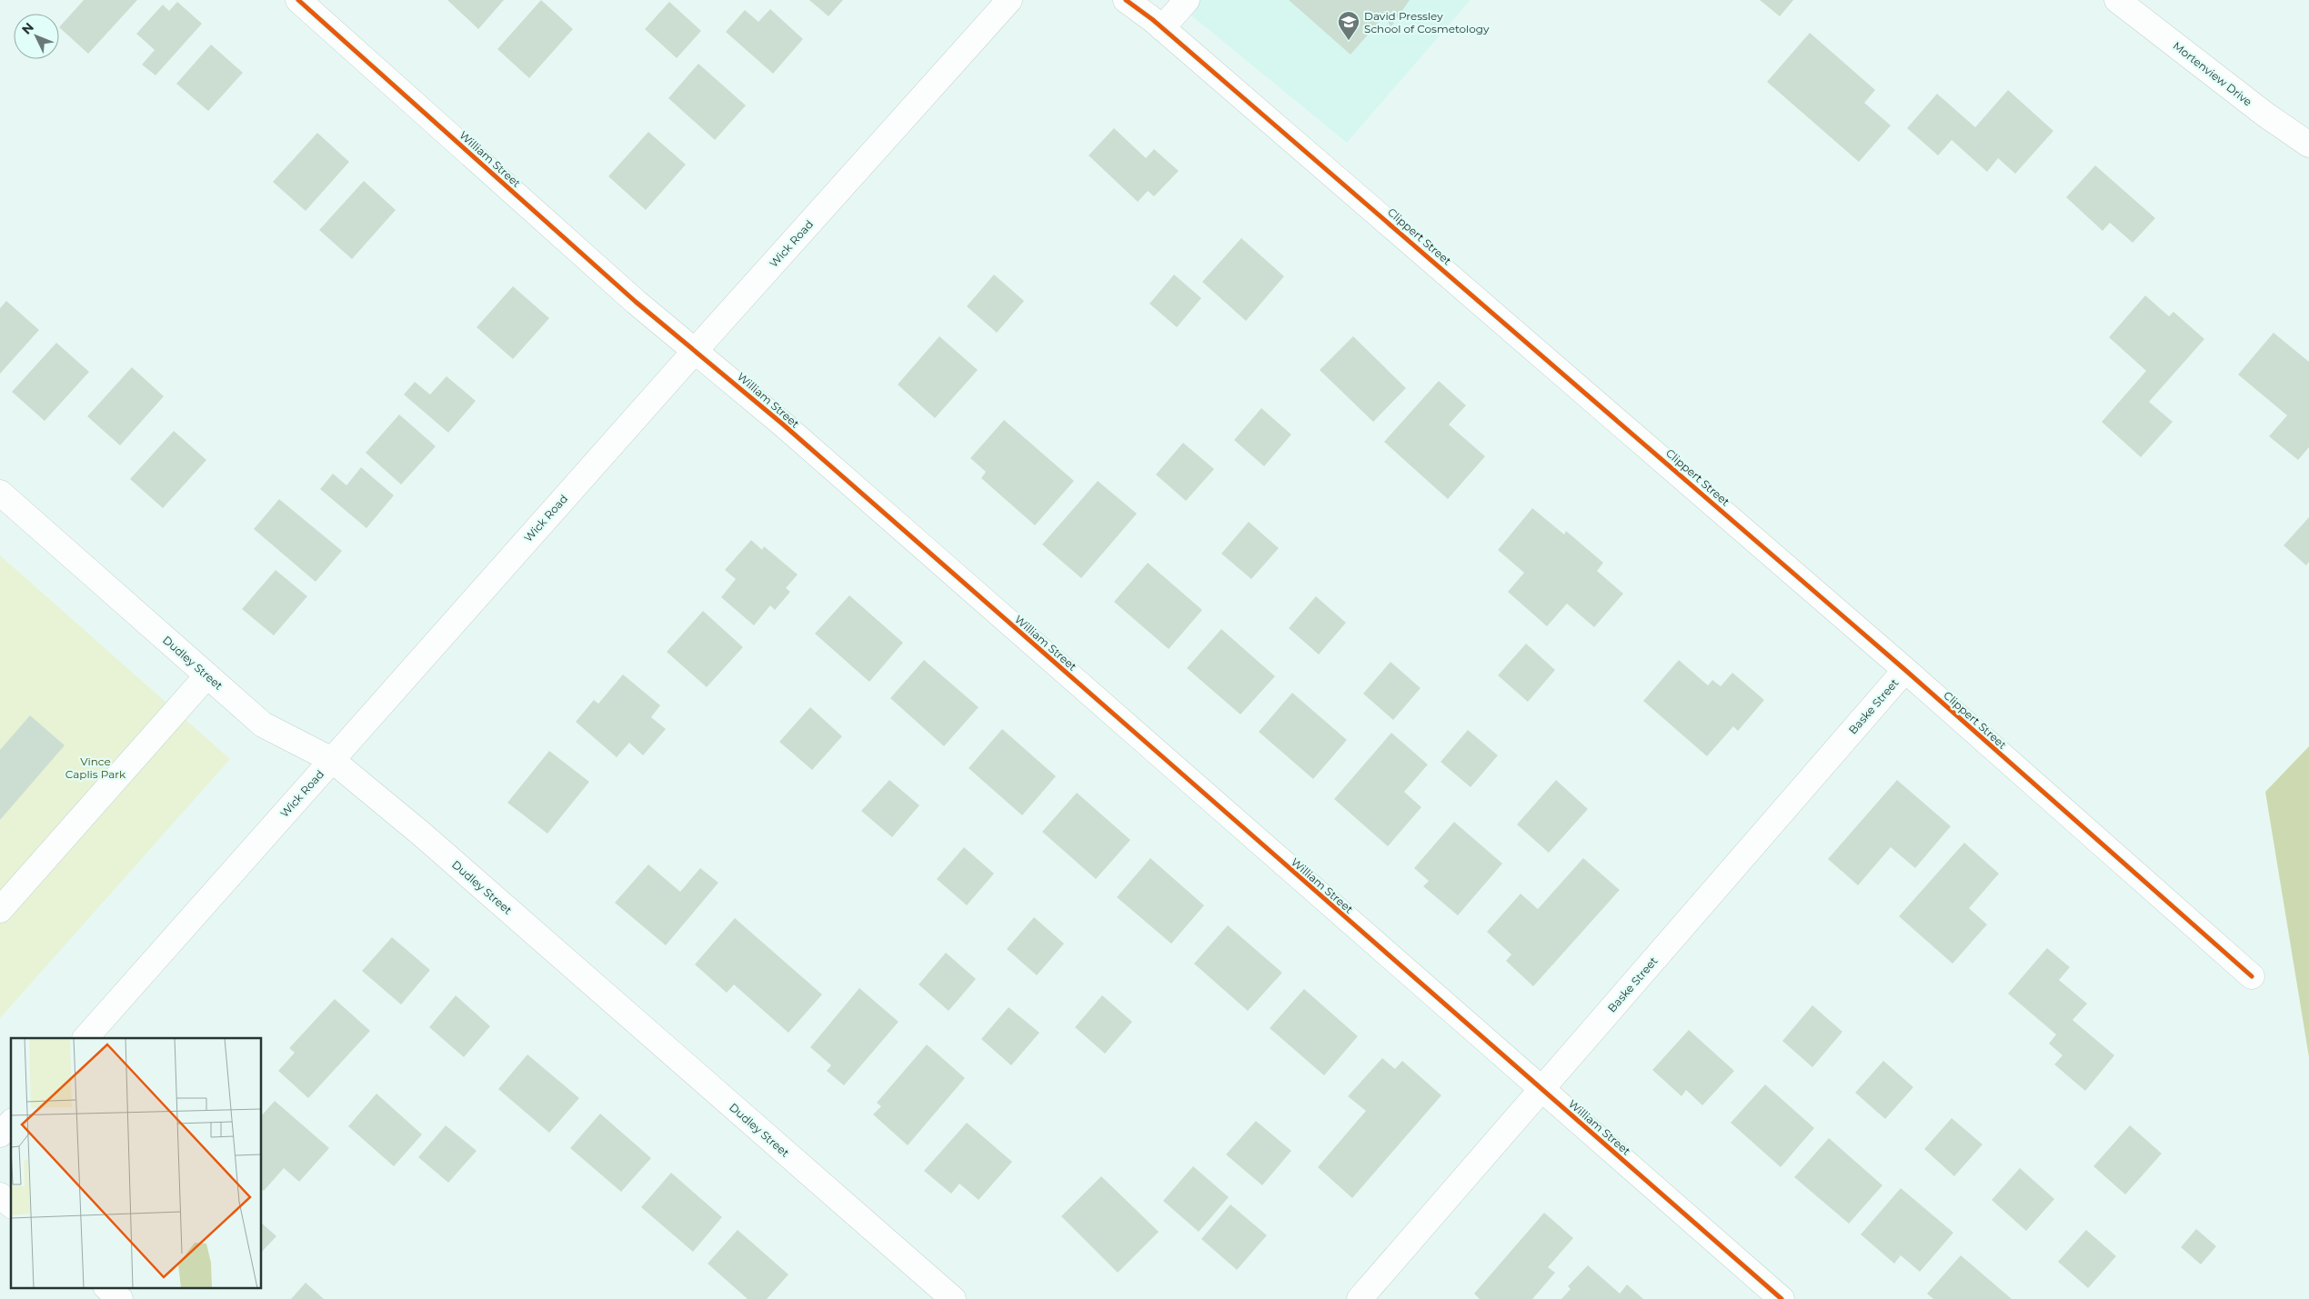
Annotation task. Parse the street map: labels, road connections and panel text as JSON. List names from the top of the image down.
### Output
{
  "streets": {
    "street": [
      "Mortenview Drive",
      "William Street",
      "Clippert Street",
      "Wick Road",
      "Dudley Street",
      "Baske Street"
    ]
  },
  "crossings": [
    ["William Street", "Wick Road"],
    ["William Street", "Baske Street"],
    ["Clippert Street", "Baske Street"],
    ["Wick Road", "Dudley Street"]
  ],
  "parks": ["Vince Caplis Park"],
  "places": {
    "school or university": ["David Pressley School of Cosmetology"]
  },
  "north": "top left"
}
